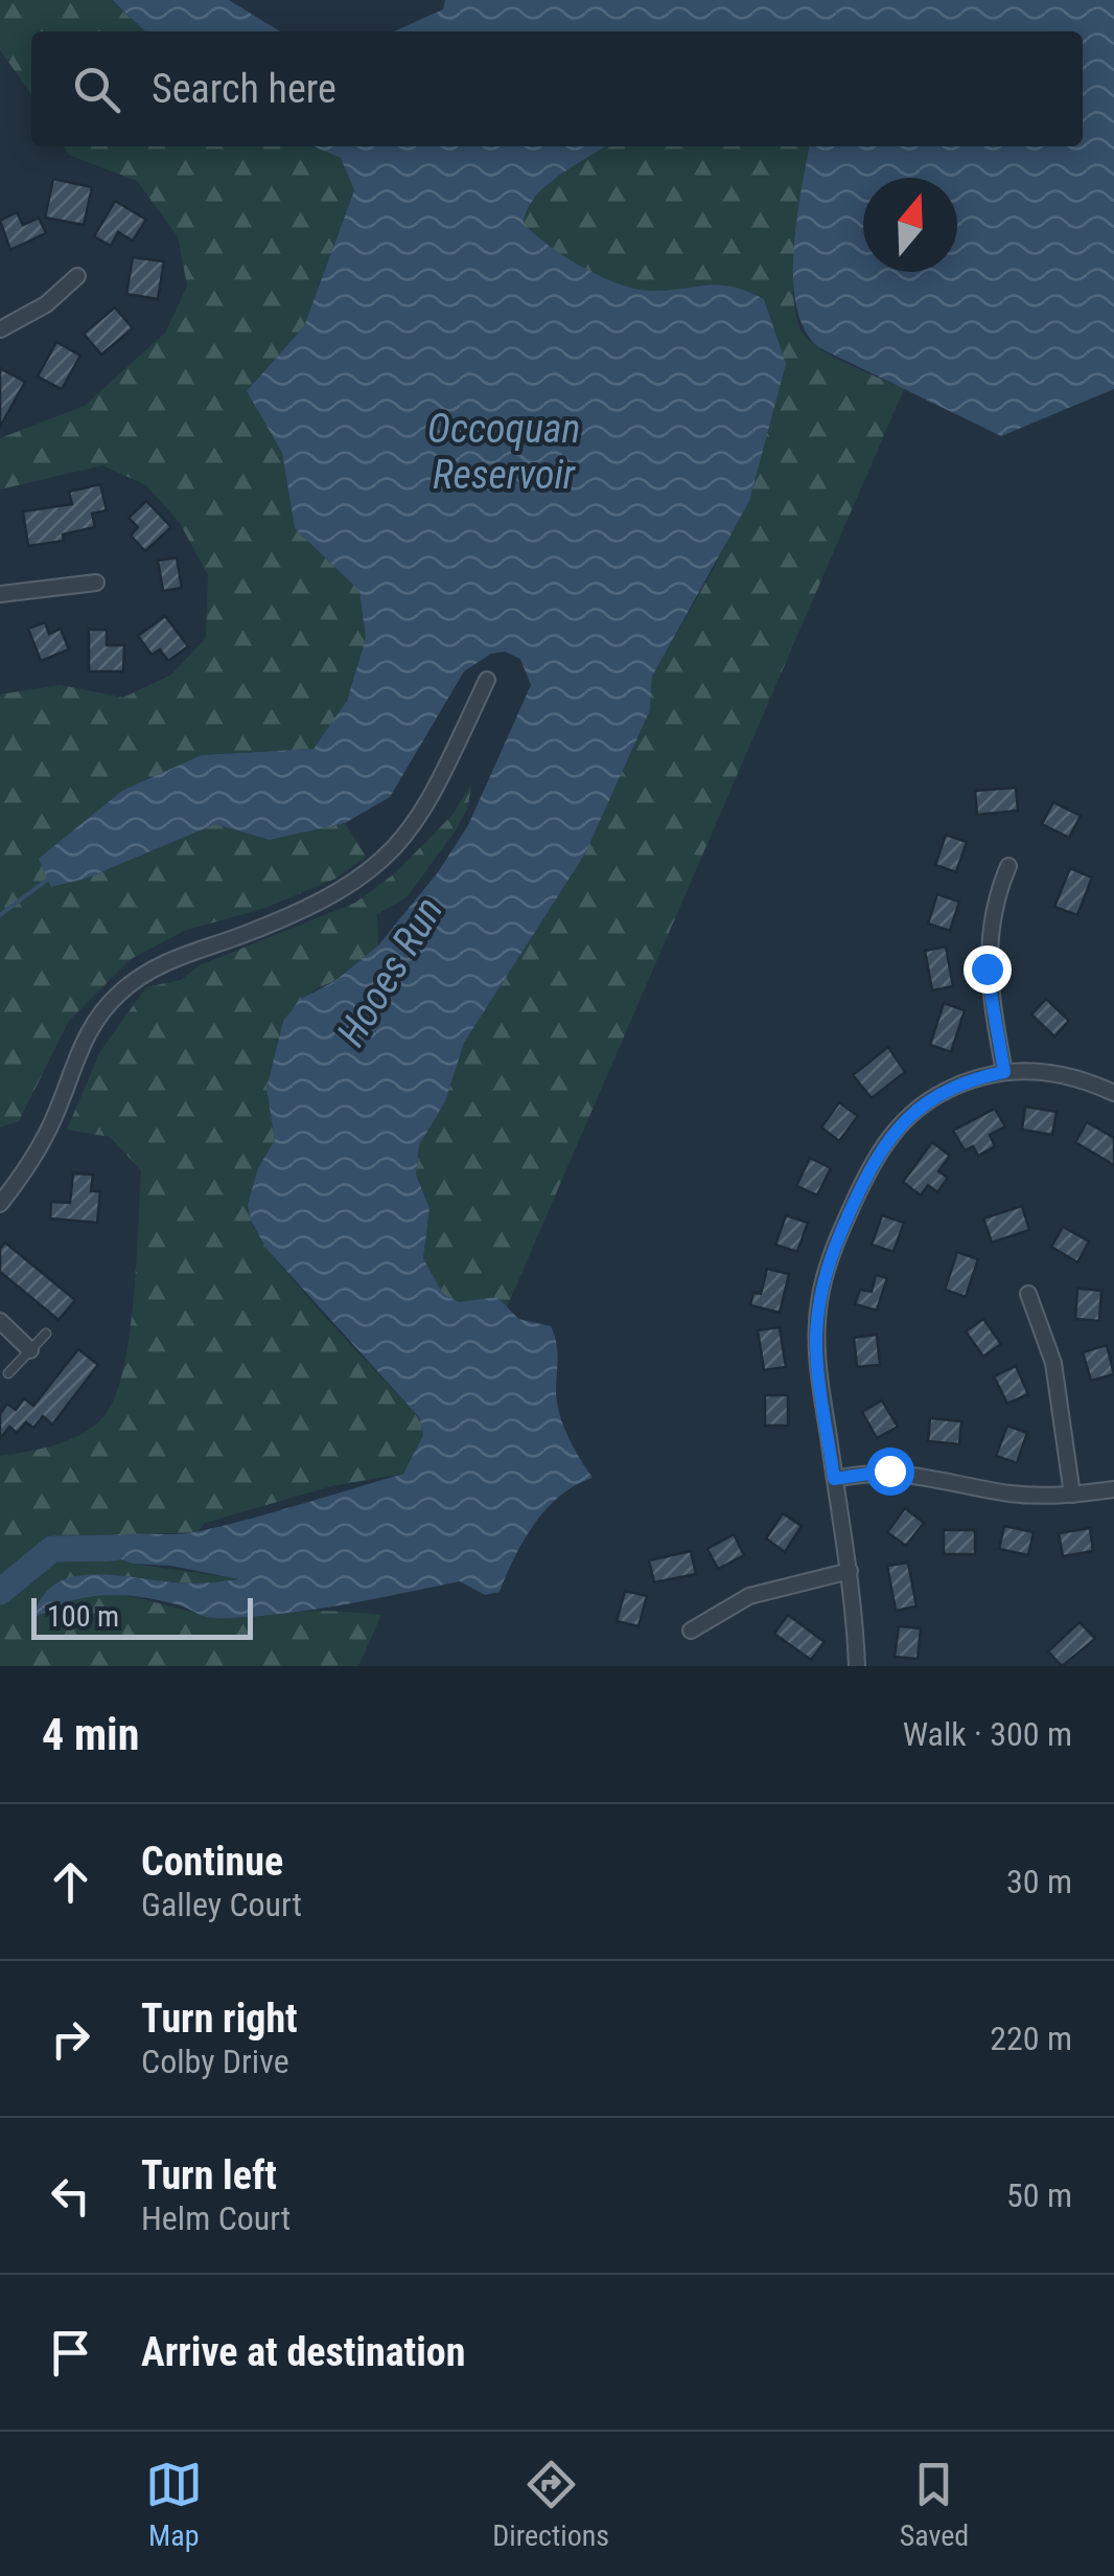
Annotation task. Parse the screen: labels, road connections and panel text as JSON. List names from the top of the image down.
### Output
{
  "water": ["Occoquan Reservoir", "Hooes Run"],
  "scale_bar": "100 m",
  "north": "top",
  "page": {
    "search": "Search here",
    "scale": "100 m",
    "heading": ["4 min", "Walk · 300 m"],
    "list": [
      ["Continue", "Galley Court", "30 m"],
      ["Turn right", "Colby Drive", "220 m"],
      ["Turn left", "Helm Court", "50 m"],
      "Arrive at destination"
    ],
    "nav": ["Map", "Directions", "Saved"]
  }
}
